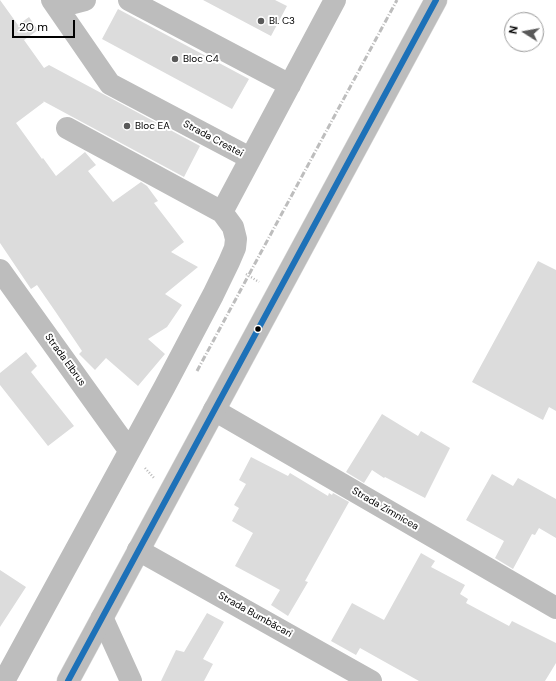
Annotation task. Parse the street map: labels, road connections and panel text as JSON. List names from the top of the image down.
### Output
{
  "streets": {
    "street": [
      "Strada Crestei",
      "Strada Elbrus",
      "Strada Zimnicea",
      "Strada Bumbăcari"
    ]
  },
  "places": ["Bl. C3", "Bloc C4", "Bloc EA"],
  "scale_bar": "20 m",
  "north": "left"
}
